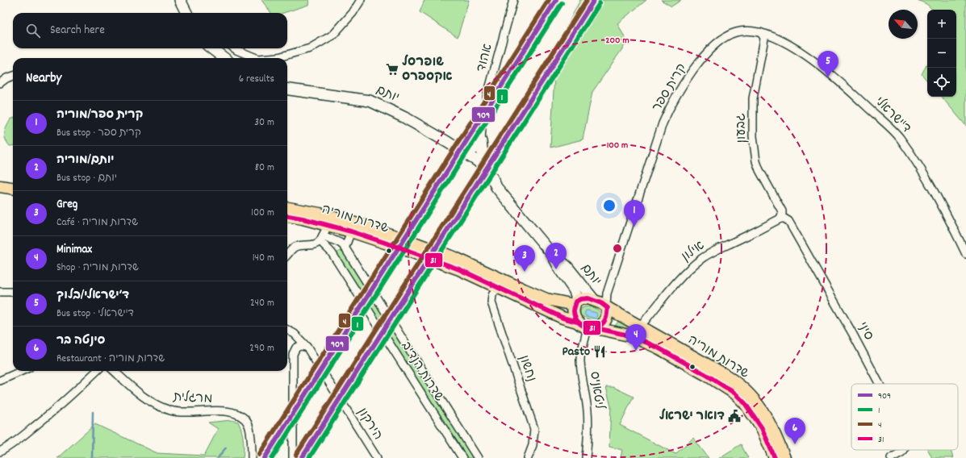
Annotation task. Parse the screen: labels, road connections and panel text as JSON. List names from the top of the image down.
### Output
{
  "streets": {
    "main road": ["שדרות מוריה"],
    "street": [
      "אהוד",
      "קרית ספר",
      "יותם",
      "ד'ישראלי",
      "גבעון",
      "אילון",
      "סיני",
      "נחשון",
      "שדרות הנדיב",
      "ליטאניס",
      "מרגלית",
      "הירקון"
    ]
  },
  "crossings": [
    ["קרית ספר", "יותם"],
    ["קרית ספר", "ד'ישראלי"],
    ["קרית ספר", "גבעון"],
    ["קרית ספר", "שדרות מוריה"],
    ["קרית ספר", "ליטאניס"],
    ["יותם", "שדרות מוריה"],
    ["יותם", "ליטאניס"],
    ["ד'ישראלי", "גבעון"],
    ["גבעון", "אילון"],
    ["גבעון", "סיני"],
    ["שדרות מוריה", "אילון"],
    ["שדרות מוריה", "נחשון"],
    ["שדרות מוריה", "שדרות הנדיב"],
    ["שדרות מוריה", "ליטאניס"],
    ["אילון", "סיני"]
  ],
  "places": {
    "supermarket": ["שופרסל אקספרס"],
    "restaurant": ["Pasto"],
    "public building": ["דואר ישראל"]
  },
  "lines": [
    "transit line 909",
    "transit line 4",
    "transit line 1",
    "transit line 31"
  ],
  "legend": [
    "909",
    "1",
    "4",
    "31"
  ],
  "north": "top left",
  "page": {
    "map_buttons": ["+", "−"],
    "search": "Search here",
    "pins": [
      "5",
      "1",
      "2",
      "3",
      "4",
      "6"
    ],
    "heading": ["Nearby", "6 results"],
    "list": [
      {
        "mark": "1",
        "name": "קרית ספר/מוריה",
        "note": "Bus stop · קרית ספר",
        "value": "30 m"
      },
      {
        "mark": "2",
        "name": "יותם/מוריה",
        "note": "Bus stop · יותם",
        "value": "80 m"
      },
      {
        "mark": "3",
        "name": "Greg",
        "note": "Café · שדרות מוריה",
        "value": "100 m"
      },
      {
        "mark": "4",
        "name": "Minimax",
        "note": "Shop · שדרות מוריה",
        "value": "140 m"
      },
      {
        "mark": "5",
        "name": "ד׳ישראלי/בלוך",
        "note": "Bus stop · ד'ישראלי",
        "value": "240 m"
      },
      {
        "mark": "6",
        "name": "סינטה בר",
        "note": "Restaurant · שדרות מוריה",
        "value": "290 m"
      }
    ]
  },
  "rings": ["200 m", "100 m"]
}
